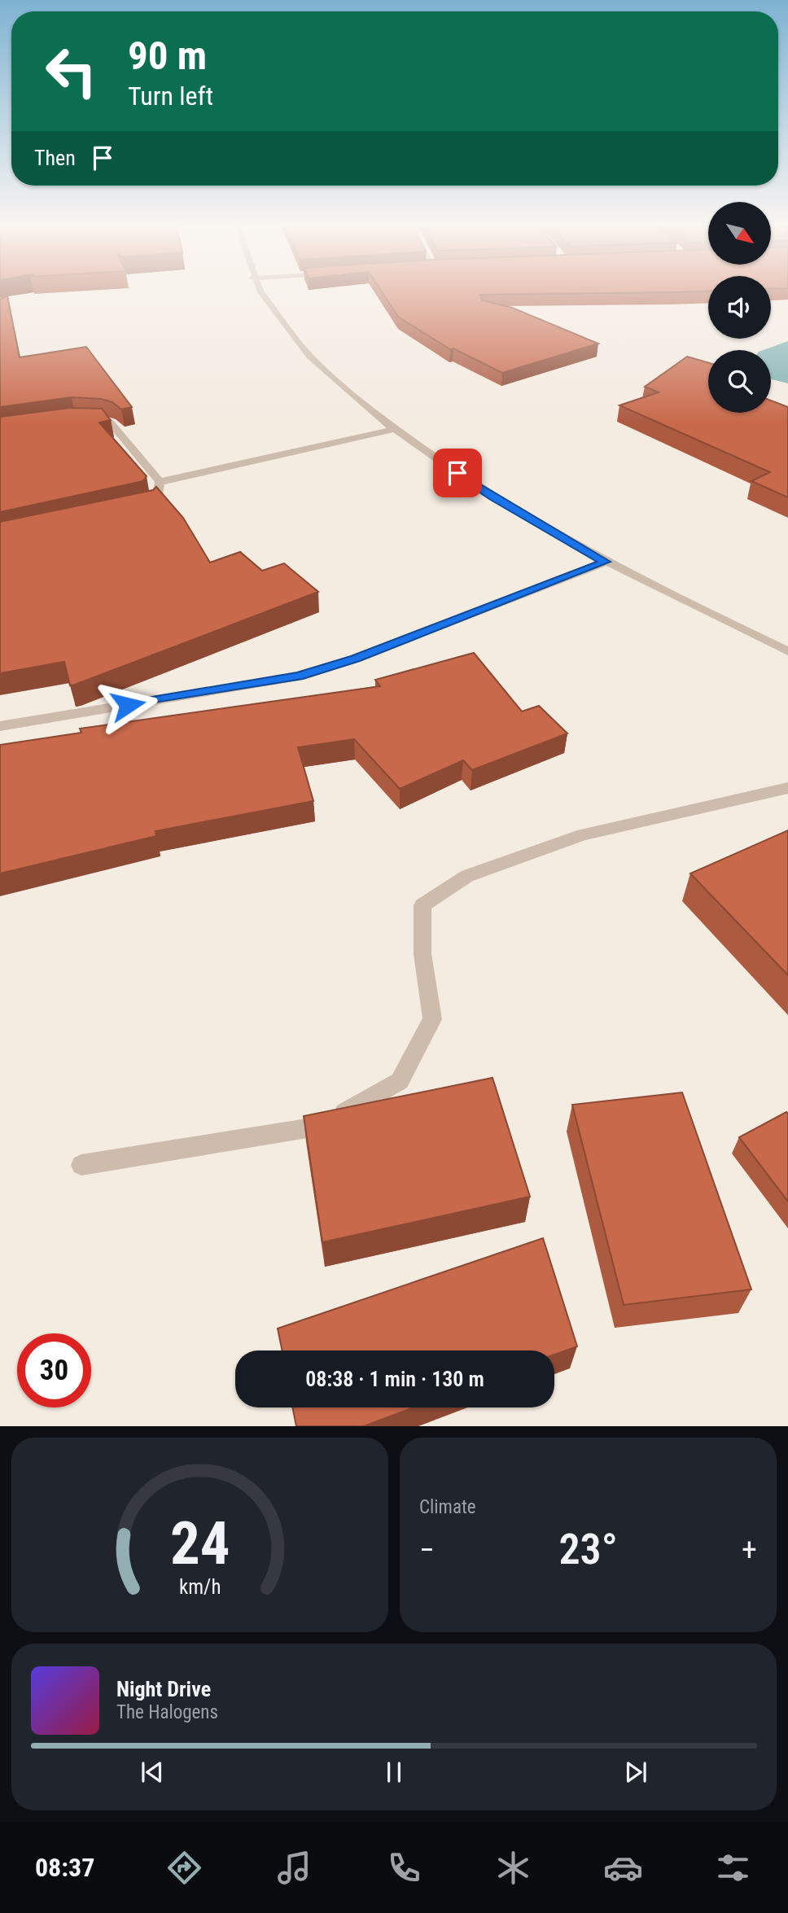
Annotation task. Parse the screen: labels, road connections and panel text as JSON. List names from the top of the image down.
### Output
{
  "north": "bottom right",
  "page": {
    "turn": ["90 m", "Turn left"],
    "then": "Then",
    "limit": "30",
    "trip": "08:38 · 1 min · 130 m",
    "tile": "Climate",
    "heat": ["−", "23°", "+"],
    "song": ["Night Drive", "The Halogens"],
    "tabs": "08:37",
    "gauge": ["24", "km/h"]
  }
}
